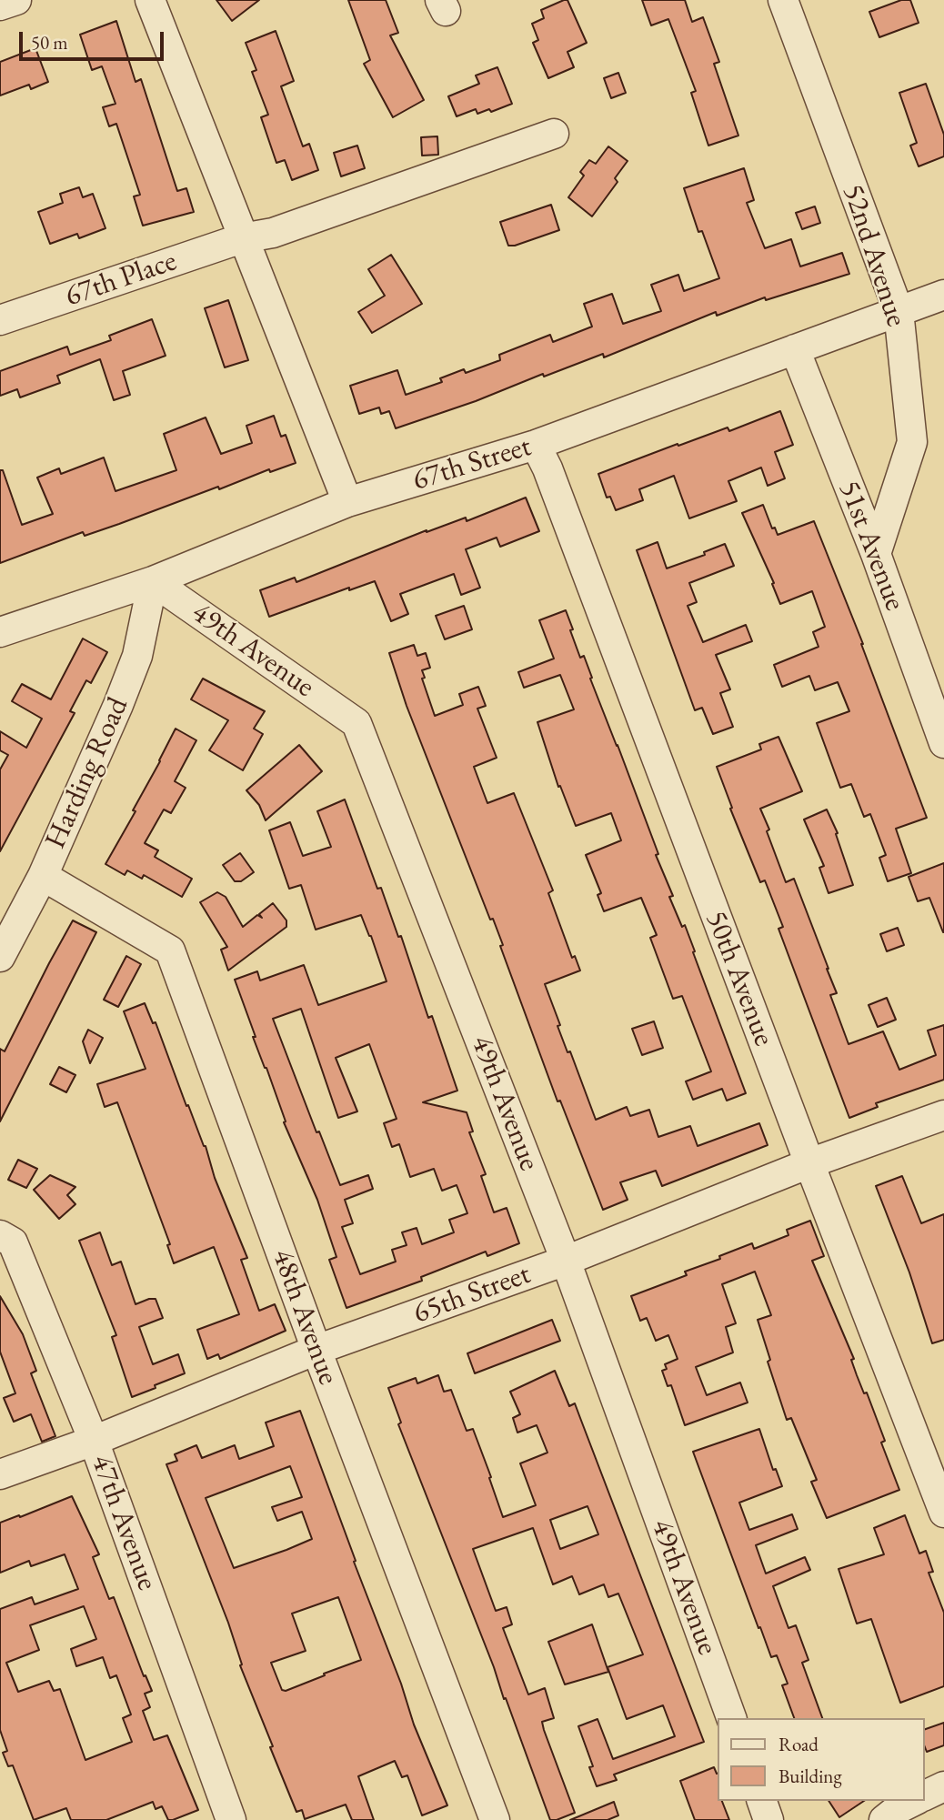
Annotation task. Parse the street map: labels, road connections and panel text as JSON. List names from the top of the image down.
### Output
{
  "streets": {
    "street": [
      "52nd Avenue",
      "67th Place",
      "67th Street",
      "51st Avenue",
      "49th Avenue",
      "Harding Road",
      "50th Avenue",
      "65th Street",
      "48th Avenue",
      "47th Avenue"
    ]
  },
  "crossings": [
    ["52nd Avenue", "67th Street"],
    ["52nd Avenue", "51st Avenue"],
    ["67th Street", "51st Avenue"],
    ["67th Street", "49th Avenue"],
    ["67th Street", "Harding Road"],
    ["67th Street", "50th Avenue"],
    ["49th Avenue", "Harding Road"],
    ["49th Avenue", "65th Street"],
    ["Harding Road", "48th Avenue"],
    ["50th Avenue", "65th Street"],
    ["65th Street", "48th Avenue"],
    ["65th Street", "47th Avenue"]
  ],
  "legend": ["Road", "Building"],
  "scale_bar": "50 m"
}
